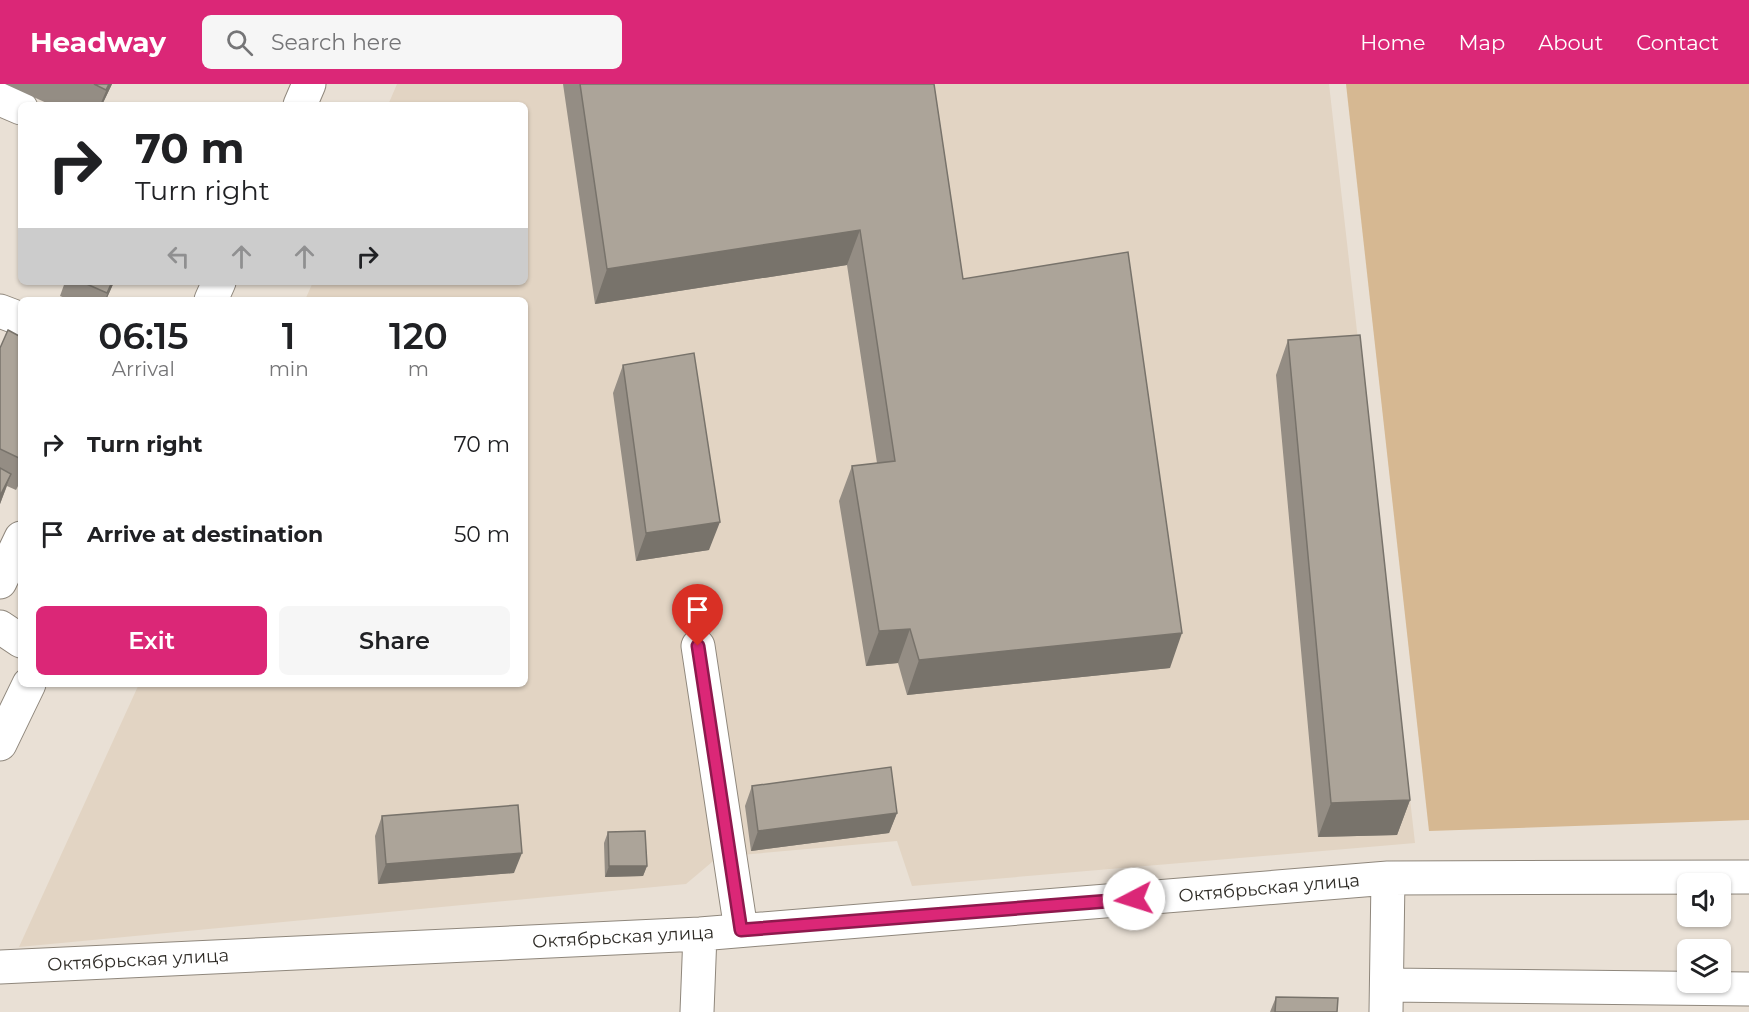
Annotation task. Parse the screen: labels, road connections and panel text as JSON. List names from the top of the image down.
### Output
{
  "streets": {
    "street": ["Октябрьская улица"]
  },
  "page": {
    "header": "Headway",
    "search": "Search here",
    "nav": [
      "Home",
      "Map",
      "About",
      "Contact"
    ],
    "turn": ["70 m", "Turn right"],
    "eta": [
      "06:15",
      "Arrival",
      "1",
      "min",
      "120",
      "m"
    ],
    "list": [
      {
        "name": "Turn right",
        "value": "70 m"
      },
      {
        "name": "Arrive at destination",
        "value": "50 m"
      }
    ],
    "buttons": ["Exit", "Share"]
  }
}
